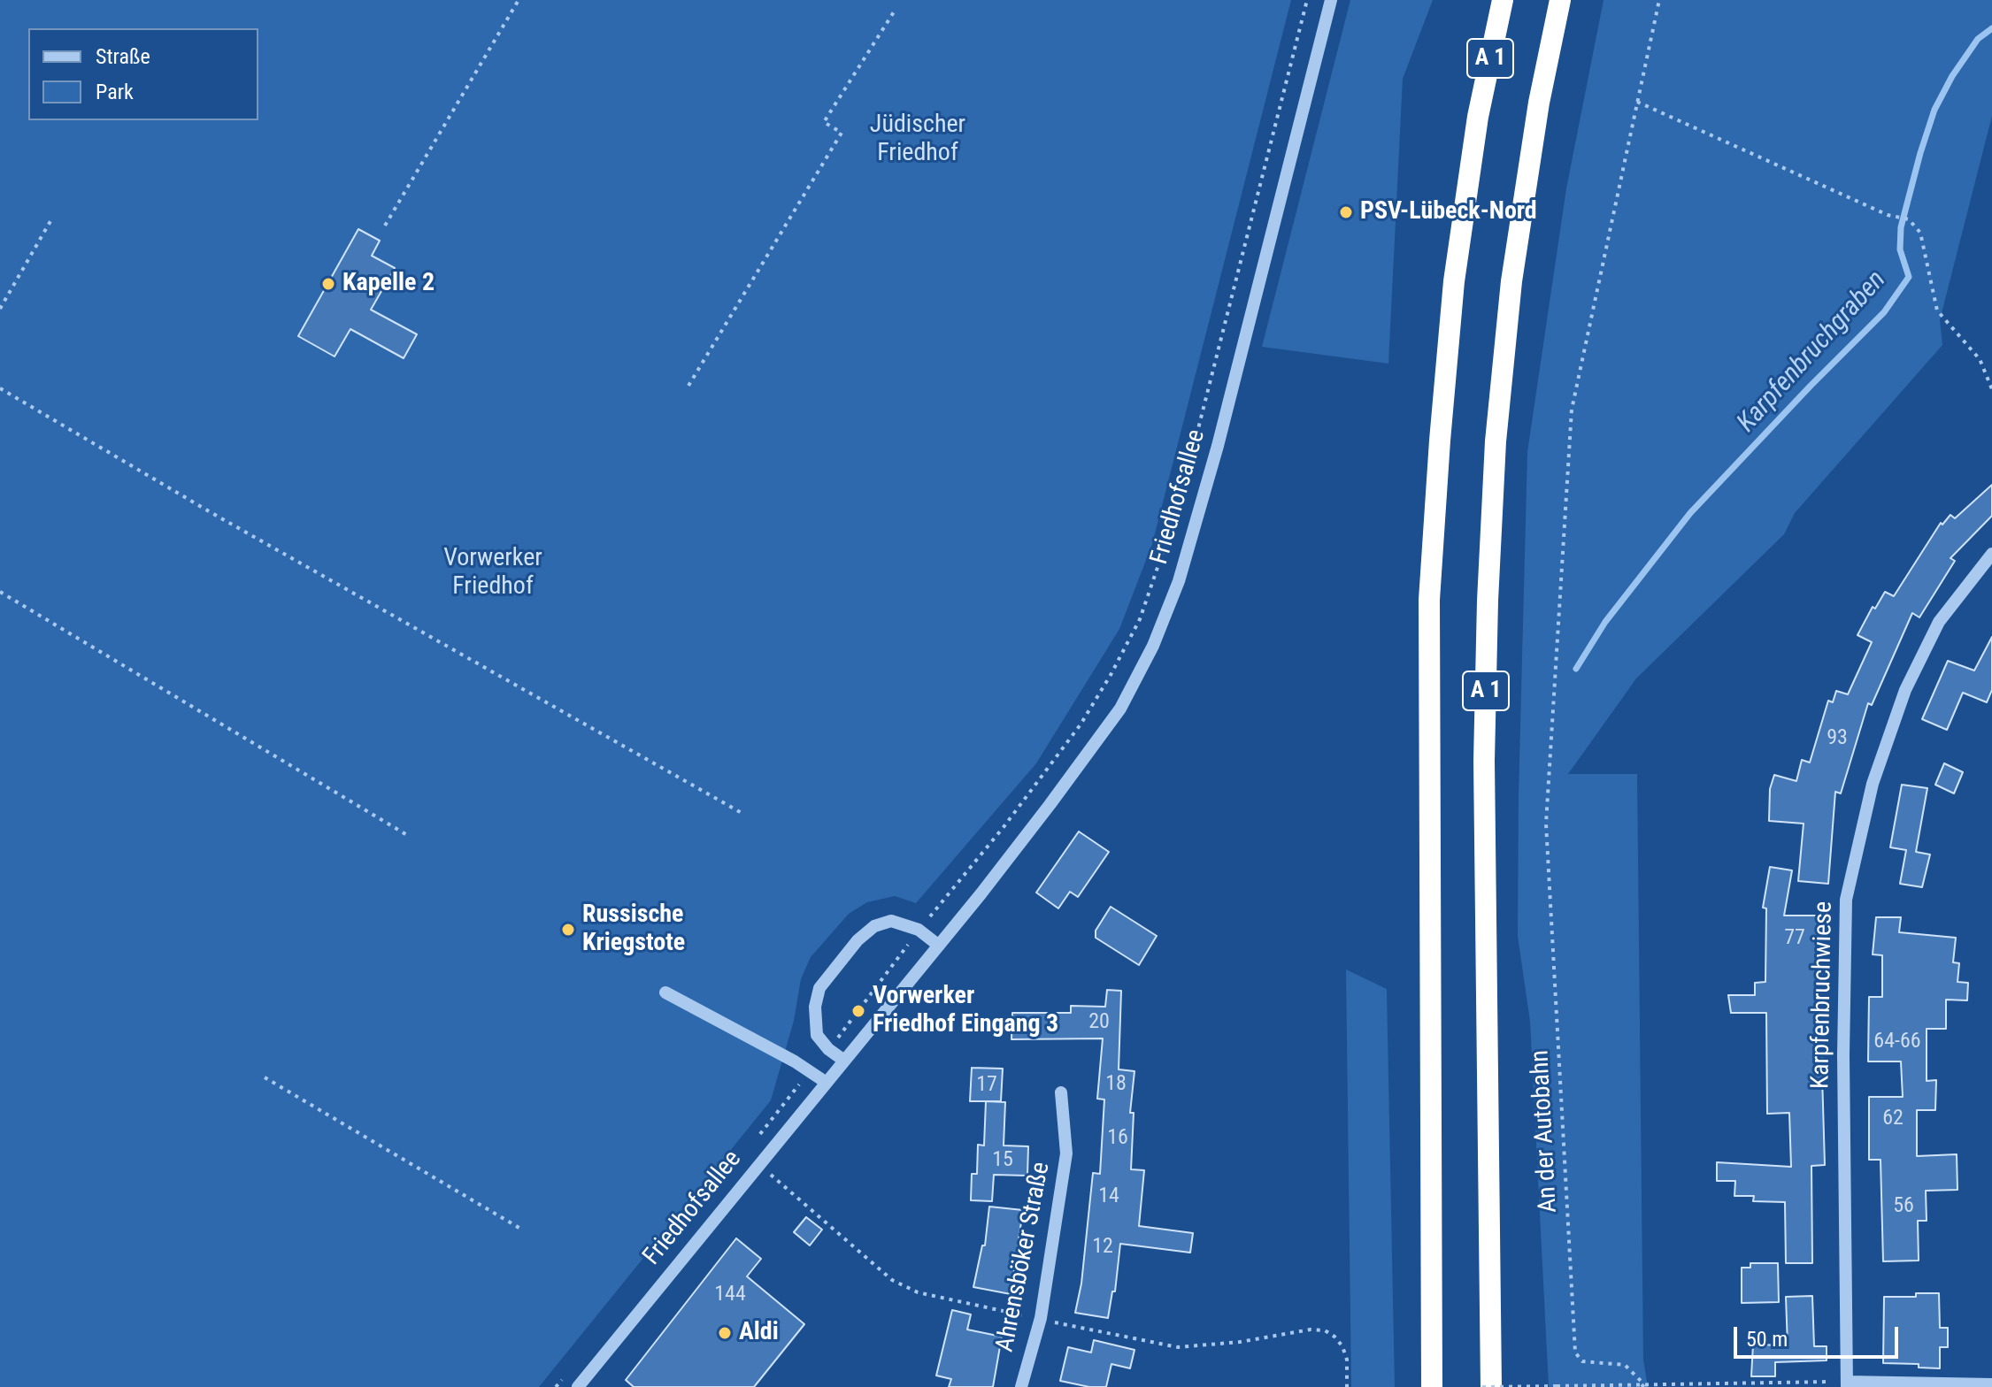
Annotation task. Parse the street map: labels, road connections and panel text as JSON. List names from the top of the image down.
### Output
{
  "streets": {
    "highway": ["A 1"],
    "street": ["Friedhofsallee", "Karpfenbruchwiese", "Ahrensböker Straße"],
    "path": ["An der Autobahn"]
  },
  "water": ["Karpfenbruchgraben"],
  "parks": ["Jüdischer Friedhof", "Vorwerker Friedhof"],
  "places": [
    "PSV-Lübeck-Nord",
    "Kapelle 2",
    "Russische Kriegstote",
    "Vorwerker Friedhof Eingang 3",
    "Aldi"
  ],
  "house_numbers": [
    "93",
    "77",
    "20",
    "64-66",
    "18",
    "17",
    "62",
    "16",
    "15",
    "14",
    "56",
    "12",
    "144"
  ],
  "legend": ["Straße", "Park"],
  "scale_bar": "50 m"
}
